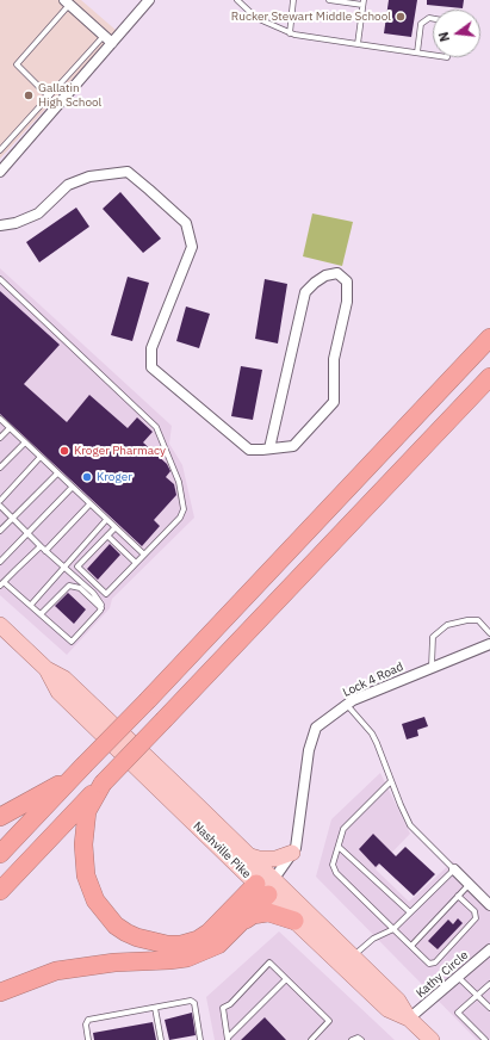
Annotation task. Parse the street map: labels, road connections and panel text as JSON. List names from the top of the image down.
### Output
{
  "streets": {
    "main road": ["Nashville Pike"],
    "street": ["Lock 4 Road", "Kathy Circle"]
  },
  "crossings": [
    ["Lock 4 Road", "Nashville Pike"],
    ["Nashville Pike", "Kathy Circle"]
  ],
  "places": [
    "Rucker Stewart Middle School",
    "Gallatin High School",
    "Kroger Pharmacy",
    "Kroger"
  ],
  "north": "left"
}
